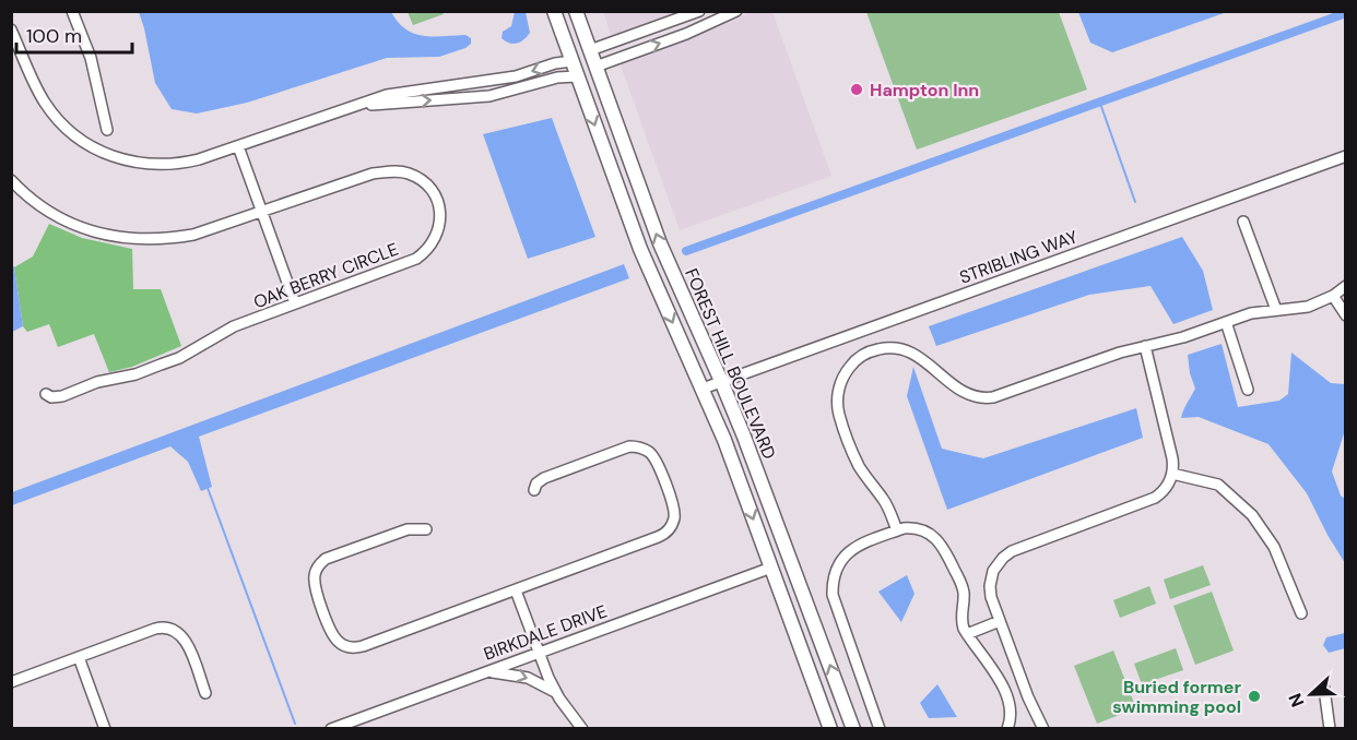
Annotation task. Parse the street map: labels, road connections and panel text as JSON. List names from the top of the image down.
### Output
{
  "streets": {
    "main road": ["FOREST HILL BOULEVARD"],
    "street": ["STRIBLING WAY", "OAK BERRY CIRCLE", "BIRKDALE DRIVE"]
  },
  "crossings": [
    ["STRIBLING WAY", "FOREST HILL BOULEVARD"],
    ["FOREST HILL BOULEVARD", "BIRKDALE DRIVE"]
  ],
  "places": ["Hampton Inn", "Buried former swimming pool"],
  "scale_bar": "100 m",
  "north": "left"
}
